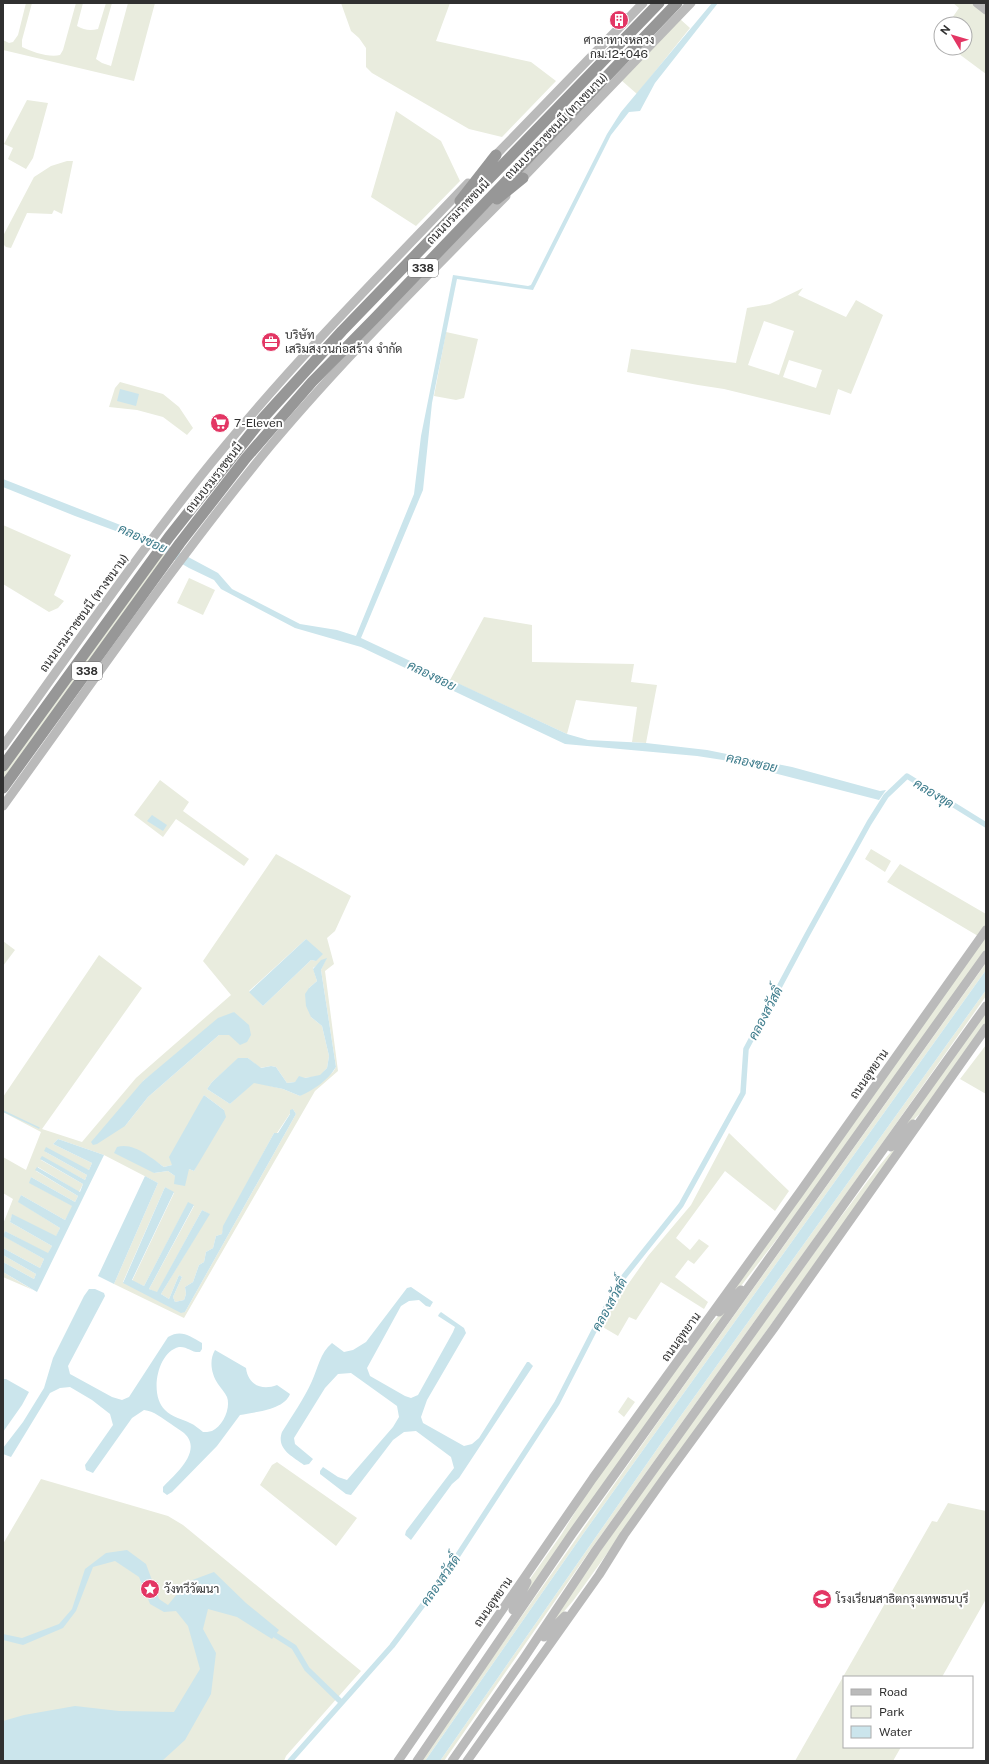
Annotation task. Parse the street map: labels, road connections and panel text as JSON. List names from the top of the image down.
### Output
{
  "streets": {
    "highway": ["ถนนบรมราชชนนี", "338"],
    "main road": ["ถนนบรมราชชนนี (ทางขนาน)", "ถนนอุทยาน"]
  },
  "crossings": [
    ["ถนนบรมราชชนนี (ทางขนาน)", "ถนนบรมราชชนนี"],
    ["ถนนบรมราชชนนี", "338"]
  ],
  "water": ["คลองซอย", "คลองขุด", "คลองสวัสดิ์"],
  "places": {
    "building": ["ศาลาทางหลวง กม.12+046"],
    "office": ["บริษัท เสริมสงวนก่อสร้าง จำกัด"],
    "supermarket": ["7-Eleven"],
    "place": ["วังทวีวัฒนา"],
    "school or university": ["โรงเรียนสาธิตกรุงเทพธนบุรี"]
  },
  "legend": ["Road", "Park", "Water"],
  "north": "top left"
}
